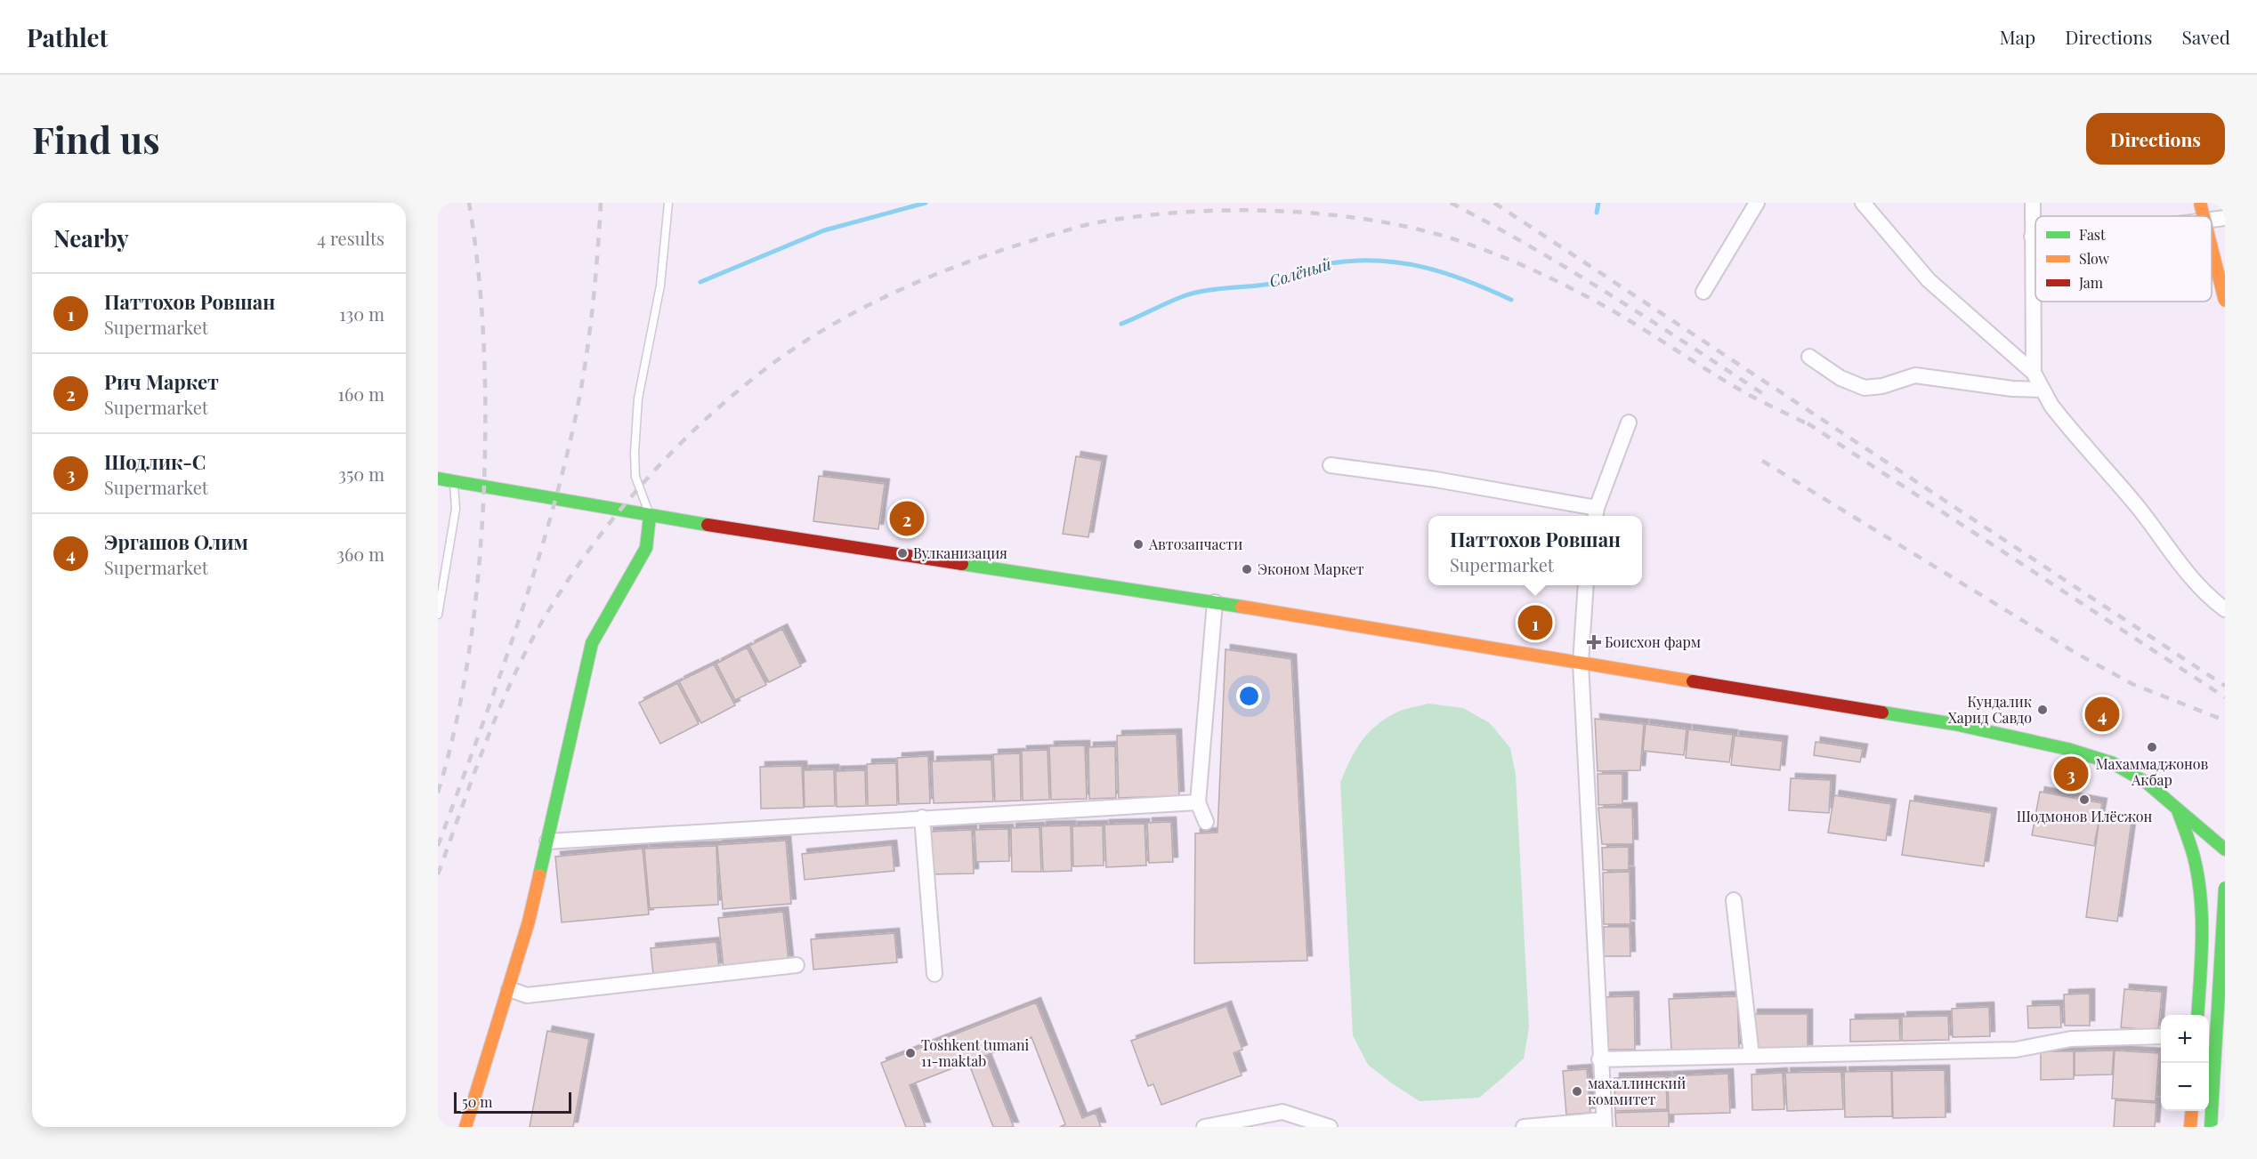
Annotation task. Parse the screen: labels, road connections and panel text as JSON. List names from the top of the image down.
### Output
{
  "water": ["Солёный"],
  "places": {
    "other": [
      "Автозапчасти",
      "Вулканизация",
      "Эконом Маркет",
      "Кундалик Харид Савдо",
      "Махаммаджонов Акбар",
      "Шодмонов Илёсжон",
      "Toshkent tumani 11-maktab",
      "махаллинский коммитет"
    ],
    "health": ["Боисхон фарм"]
  },
  "legend": ["Fast", "Slow", "Jam"],
  "scale_bar": "50 m",
  "page": {
    "header": "Pathlet",
    "nav": ["Map", "Directions", "Saved"],
    "buttons": "Directions",
    "title": "Find us",
    "heading": ["Nearby", "4 results"],
    "list": [
      {
        "mark": "1",
        "name": "Паттохов Ровшан",
        "note": "Supermarket",
        "value": "130 m"
      },
      {
        "mark": "2",
        "name": "Рич Маркет",
        "note": "Supermarket",
        "value": "160 m"
      },
      {
        "mark": "3",
        "name": "Шодлик-С",
        "note": "Supermarket",
        "value": "350 m"
      },
      {
        "mark": "4",
        "name": "Эргашов Олим",
        "note": "Supermarket",
        "value": "360 m"
      }
    ],
    "pins": [
      "2",
      "1",
      "4",
      "3"
    ],
    "popup": ["Паттохов Ровшан", "Supermarket"],
    "map_buttons": ["+", "−"],
    "scale": "50 m"
  }
}
